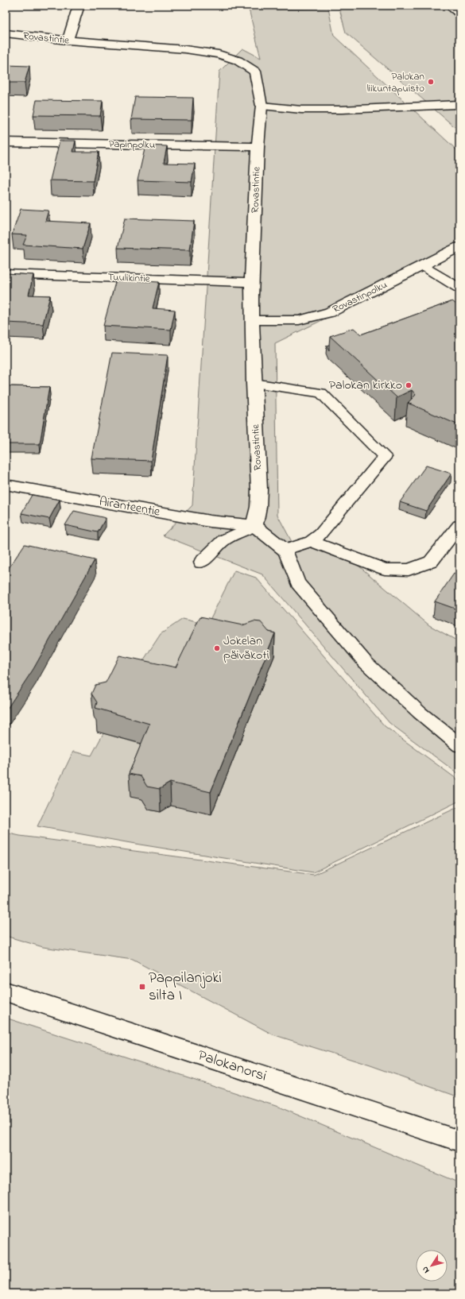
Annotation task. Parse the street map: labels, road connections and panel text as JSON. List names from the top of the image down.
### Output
{
  "streets": {
    "street": [
      "Rovastintie",
      "Papinpolku",
      "Tuulikintie",
      "Rovastinpolku",
      "Airanteentie",
      "Palokanorsi"
    ]
  },
  "crossings": [
    ["Rovastintie", "Papinpolku"],
    ["Rovastintie", "Tuulikintie"],
    ["Rovastintie", "Rovastinpolku"],
    ["Rovastintie", "Airanteentie"]
  ],
  "places": {
    "other": ["Palokan liikuntapuisto", "Palokan kirkko", "Jokelan päiväkoti"],
    "transit": ["Pappilanjoki silta I"]
  },
  "north": "bottom left"
}
